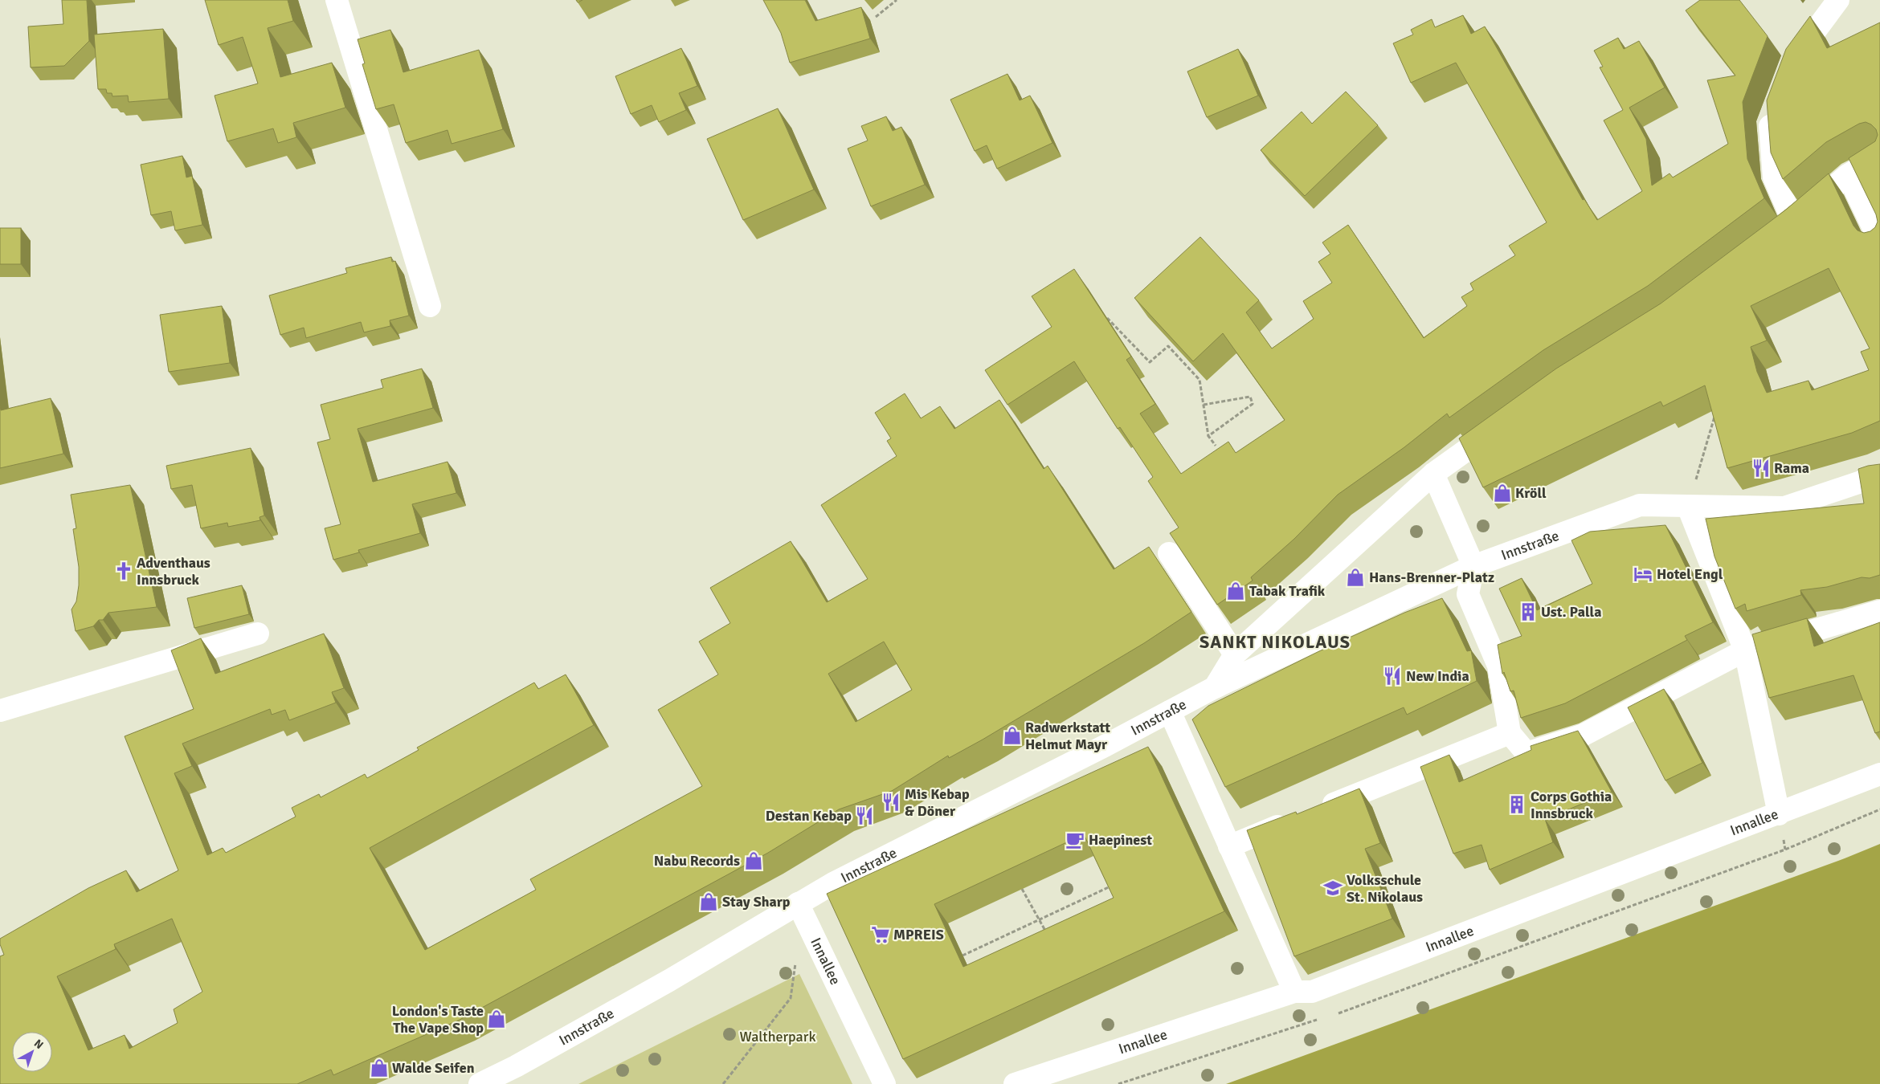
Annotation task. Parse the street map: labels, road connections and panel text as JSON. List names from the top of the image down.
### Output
{
  "streets": {
    "street": ["Innstraße", "Innallee"]
  },
  "crossings": [
    ["Innstraße", "Innallee"]
  ],
  "districts": ["SANKT NIKOLAUS"],
  "parks": ["Waltherpark"],
  "places": {
    "restaurant": [
      "Rama",
      "New India",
      "Mis Kebap & Döner",
      "Destan Kebap"
    ],
    "shop": [
      "Kröll",
      "Hans-Brenner-Platz",
      "Tabak Trafik",
      "Radwerkstatt Helmut Mayr",
      "Nabu Records",
      "Stay Sharp",
      "London's Taste The Vape Shop",
      "Walde Seifen"
    ],
    "church": ["Adventhaus Innsbruck"],
    "hotel": ["Hotel Engl"],
    "building": ["Ust. Palla", "Corps Gothia Innsbruck"],
    "cafe": ["Haepinest"],
    "school or university": ["Volksschule St. Nikolaus"],
    "supermarket": ["MPREIS"]
  },
  "north": "top right"
}
